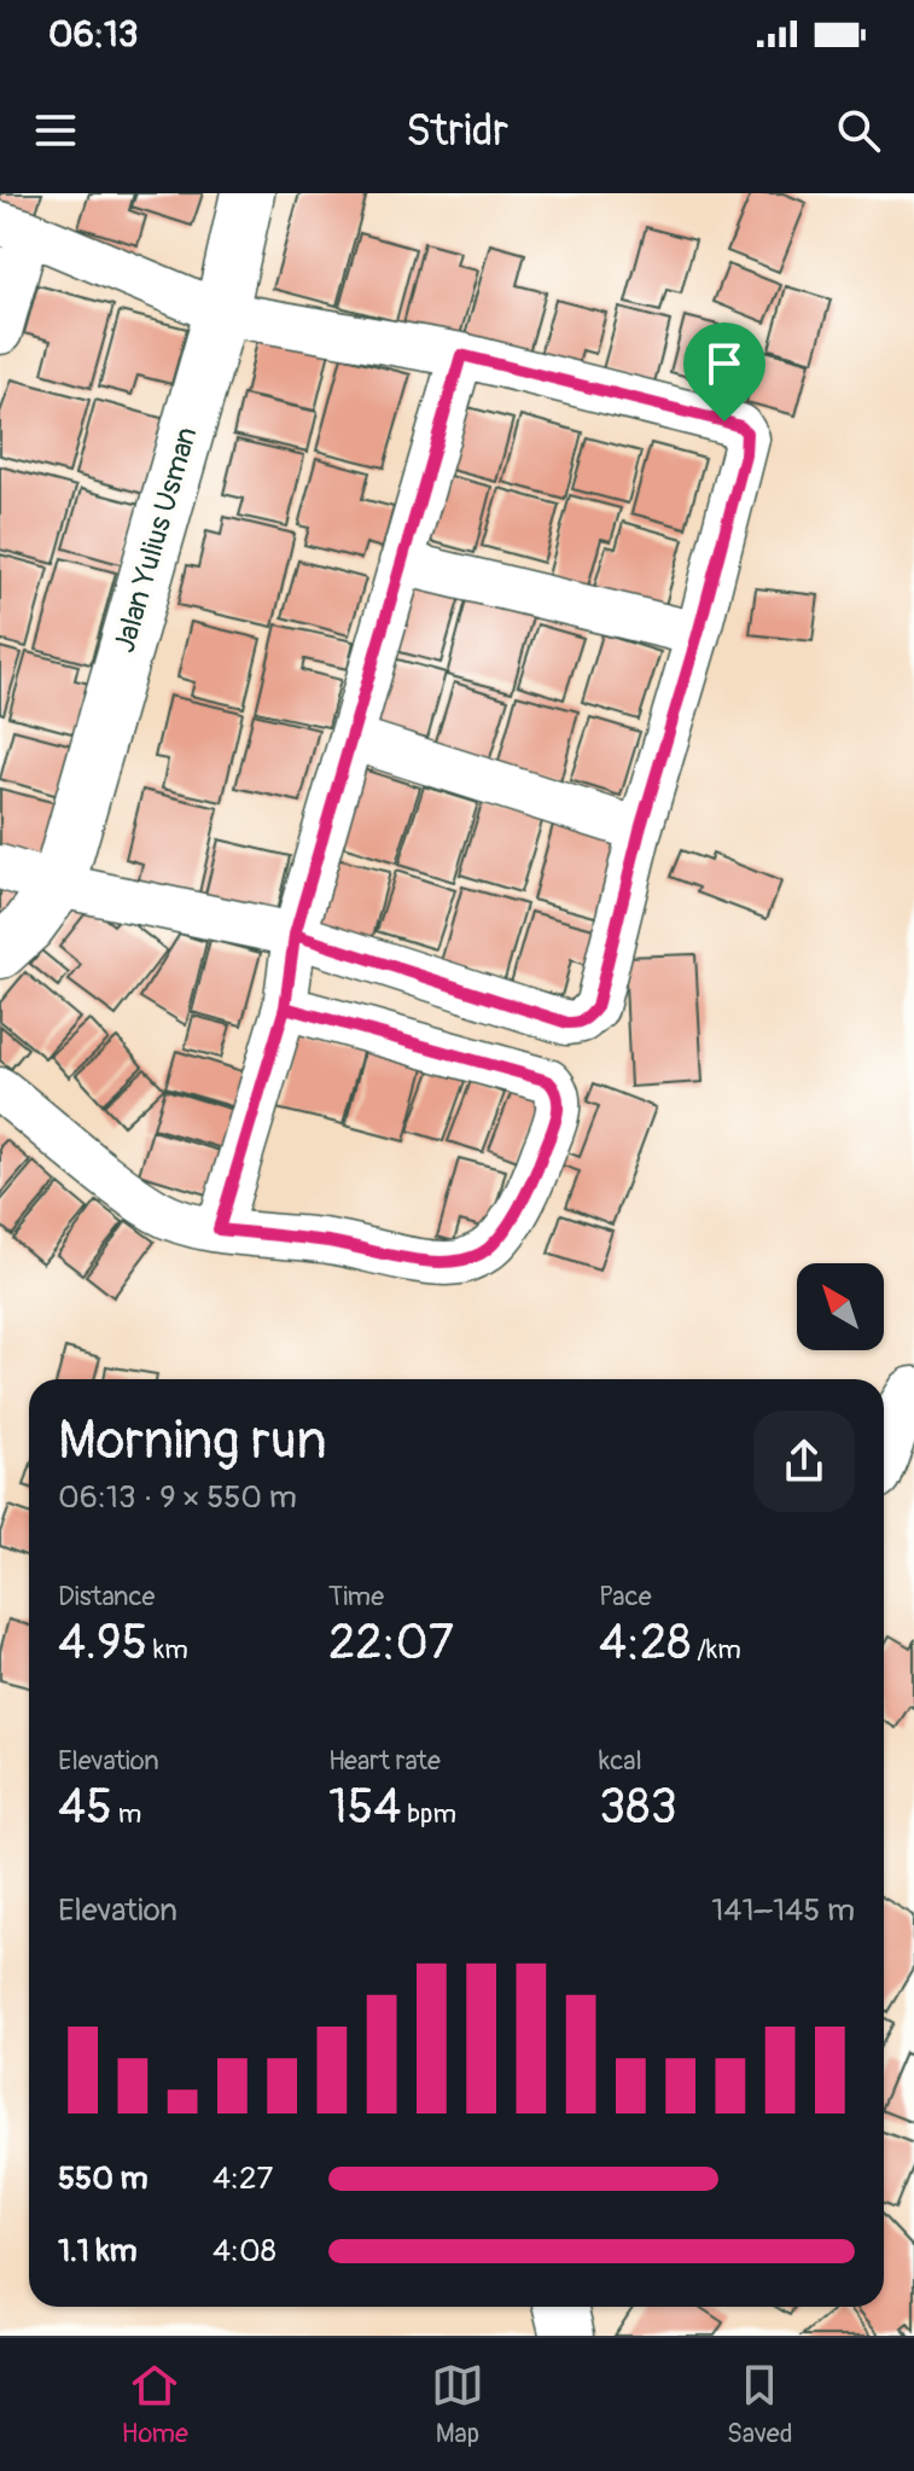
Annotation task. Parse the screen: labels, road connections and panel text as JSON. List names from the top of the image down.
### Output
{
  "streets": {
    "street": ["Jalan Yulius Usman"]
  },
  "north": "top left",
  "page": {
    "status": "06:13",
    "header": "Stridr",
    "heading": ["Morning run", "06:13 · 9 × 550 m"],
    "stats": [
      ["Distance", "4.95 km"],
      ["Time", "22:07"],
      ["Pace", "4:28 /km"],
      ["Elevation", "45 m"],
      ["Heart rate", "154 bpm"],
      ["kcal", "383"]
    ],
    "chart": ["Elevation", "141–145 m"],
    "list": [
      {
        "name": "550 m",
        "note": "4:27"
      },
      {
        "name": "1.1 km",
        "note": "4:08"
      }
    ],
    "tabs": ["Home", "Map", "Saved"]
  }
}
